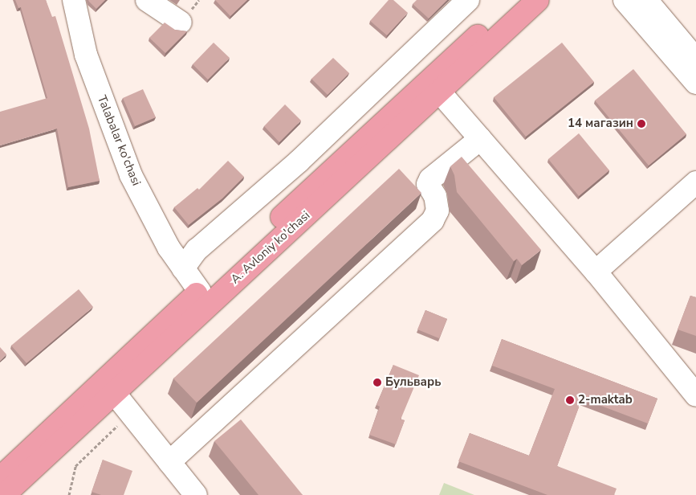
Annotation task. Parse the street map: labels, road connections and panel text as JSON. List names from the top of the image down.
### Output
{
  "streets": {
    "main road": ["A. Avloniy ko'chasi"],
    "street": ["Talabalar ko'chasi"]
  },
  "crossings": [
    ["Talabalar ko'chasi", "A. Avloniy ko'chasi"]
  ],
  "places": ["14 магазин", "Бульварь", "2-maktab"]
}
